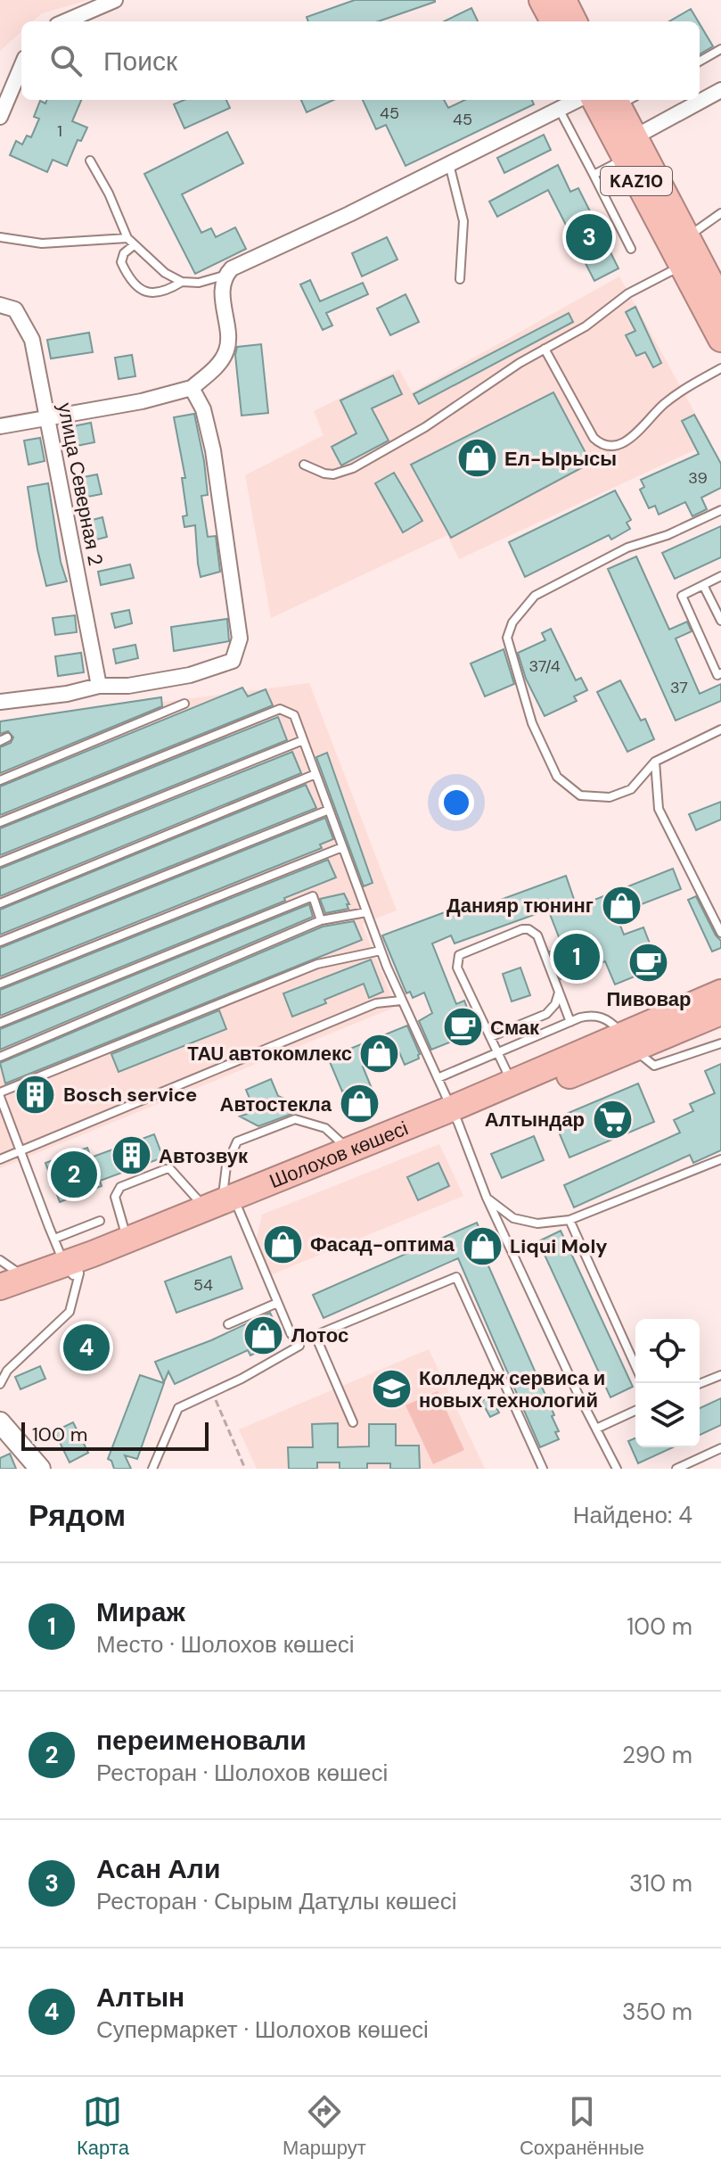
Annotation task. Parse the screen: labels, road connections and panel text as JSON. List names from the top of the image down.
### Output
{
  "streets": {
    "highway": ["KAZ10", "Шолохов көшесі"],
    "street": ["улица Северная 2"]
  },
  "places": {
    "shop": [
      "Ел-Ырысы",
      "Данияр тюнинг",
      "TAU автокомлекс",
      "Автостекла",
      "Фасад-оптима",
      "Liqui Moly",
      "Лотос"
    ],
    "cafe": ["Пивовар", "Смак"],
    "building": ["Bosch service", "Автозвук"],
    "supermarket": ["Алтындар"],
    "school or university": ["Колледж сервиса и новых технологий"]
  },
  "house_numbers": [
    "45",
    "45",
    "1",
    "39",
    "37/4",
    "37",
    "54"
  ],
  "scale_bar": "100 m",
  "page": {
    "search": "Поиск",
    "pins": [
      "3",
      "1",
      "2",
      "4"
    ],
    "scale": "100 m",
    "heading": ["Рядом", "Найдено: 4"],
    "list": [
      {
        "mark": "1",
        "name": "Мираж",
        "note": "Место · Шолохов көшесі",
        "value": "100 m"
      },
      {
        "mark": "2",
        "name": "переименовали",
        "note": "Ресторан · Шолохов көшесі",
        "value": "290 m"
      },
      {
        "mark": "3",
        "name": "Асан Али",
        "note": "Ресторан · Сырым Датұлы көшесі",
        "value": "310 m"
      },
      {
        "mark": "4",
        "name": "Алтын",
        "note": "Супермаркет · Шолохов көшесі",
        "value": "350 m"
      }
    ],
    "nav": ["Карта", "Маршрут", "Сохранённые"]
  }
}
